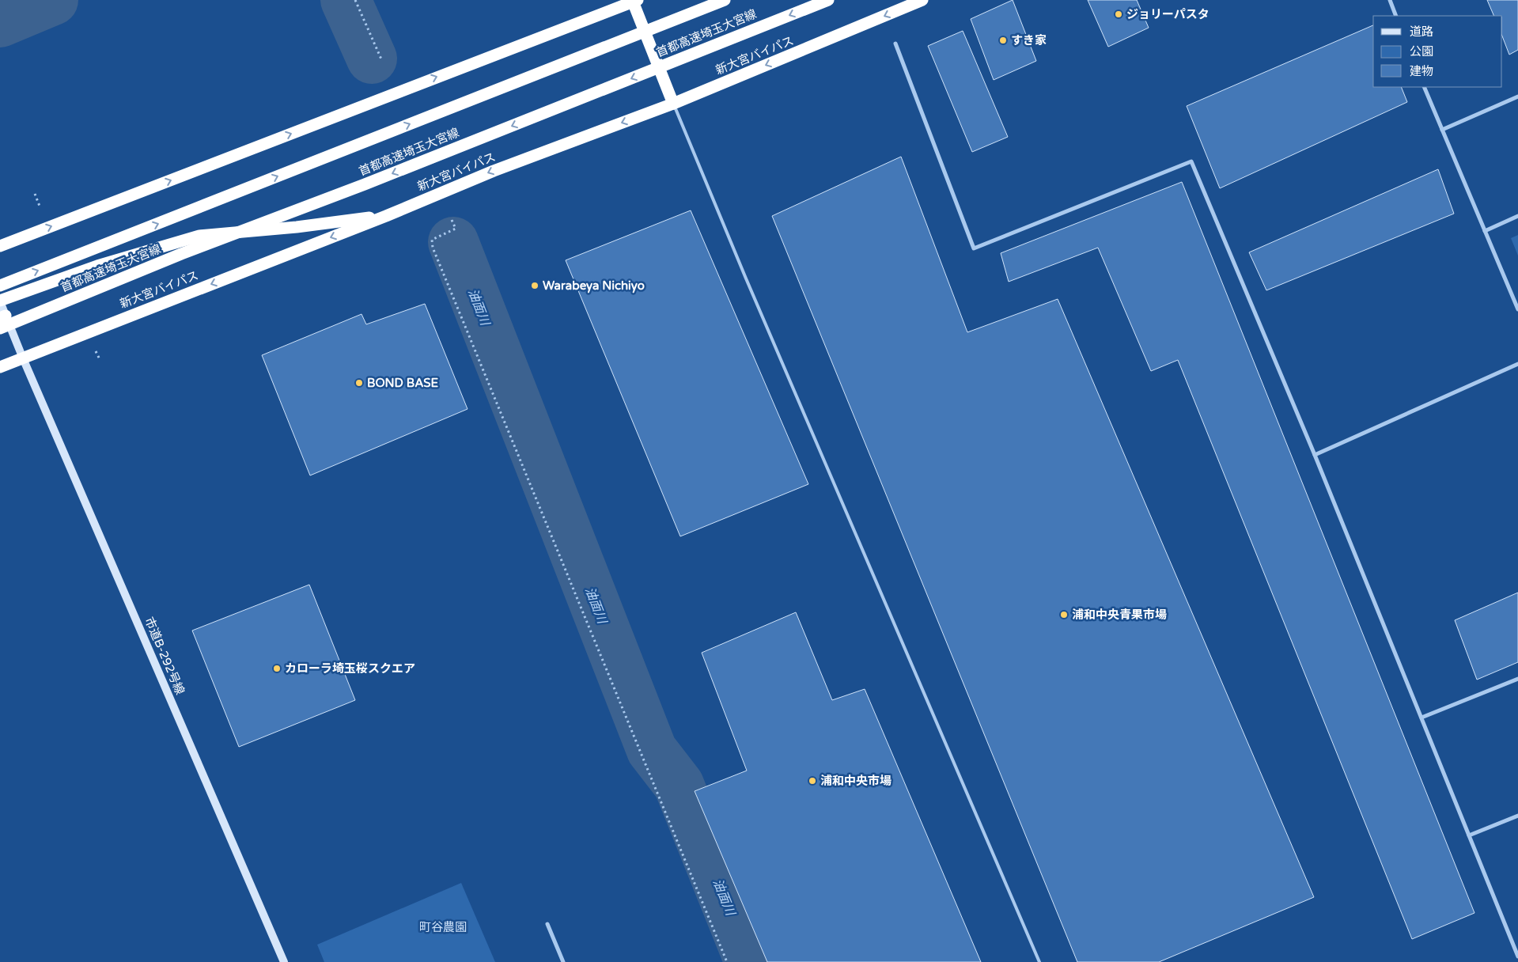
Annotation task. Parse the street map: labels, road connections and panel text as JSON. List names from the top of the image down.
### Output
{
  "streets": {
    "highway": ["首都高速埼玉大宮線", "新大宮バイパス"],
    "street": ["市道B-292号線"]
  },
  "crossings": [
    ["新大宮バイパス", "市道B-292号線"]
  ],
  "water": ["油面川"],
  "parks": ["町谷農園"],
  "places": [
    "ジョリーパスタ",
    "すき家",
    "Warabeya Nichiyo",
    "BOND BASE",
    "浦和中央青果市場",
    "カローラ埼玉桜スクエア",
    "浦和中央市場"
  ],
  "legend": ["道路", "公園", "建物"]
}
